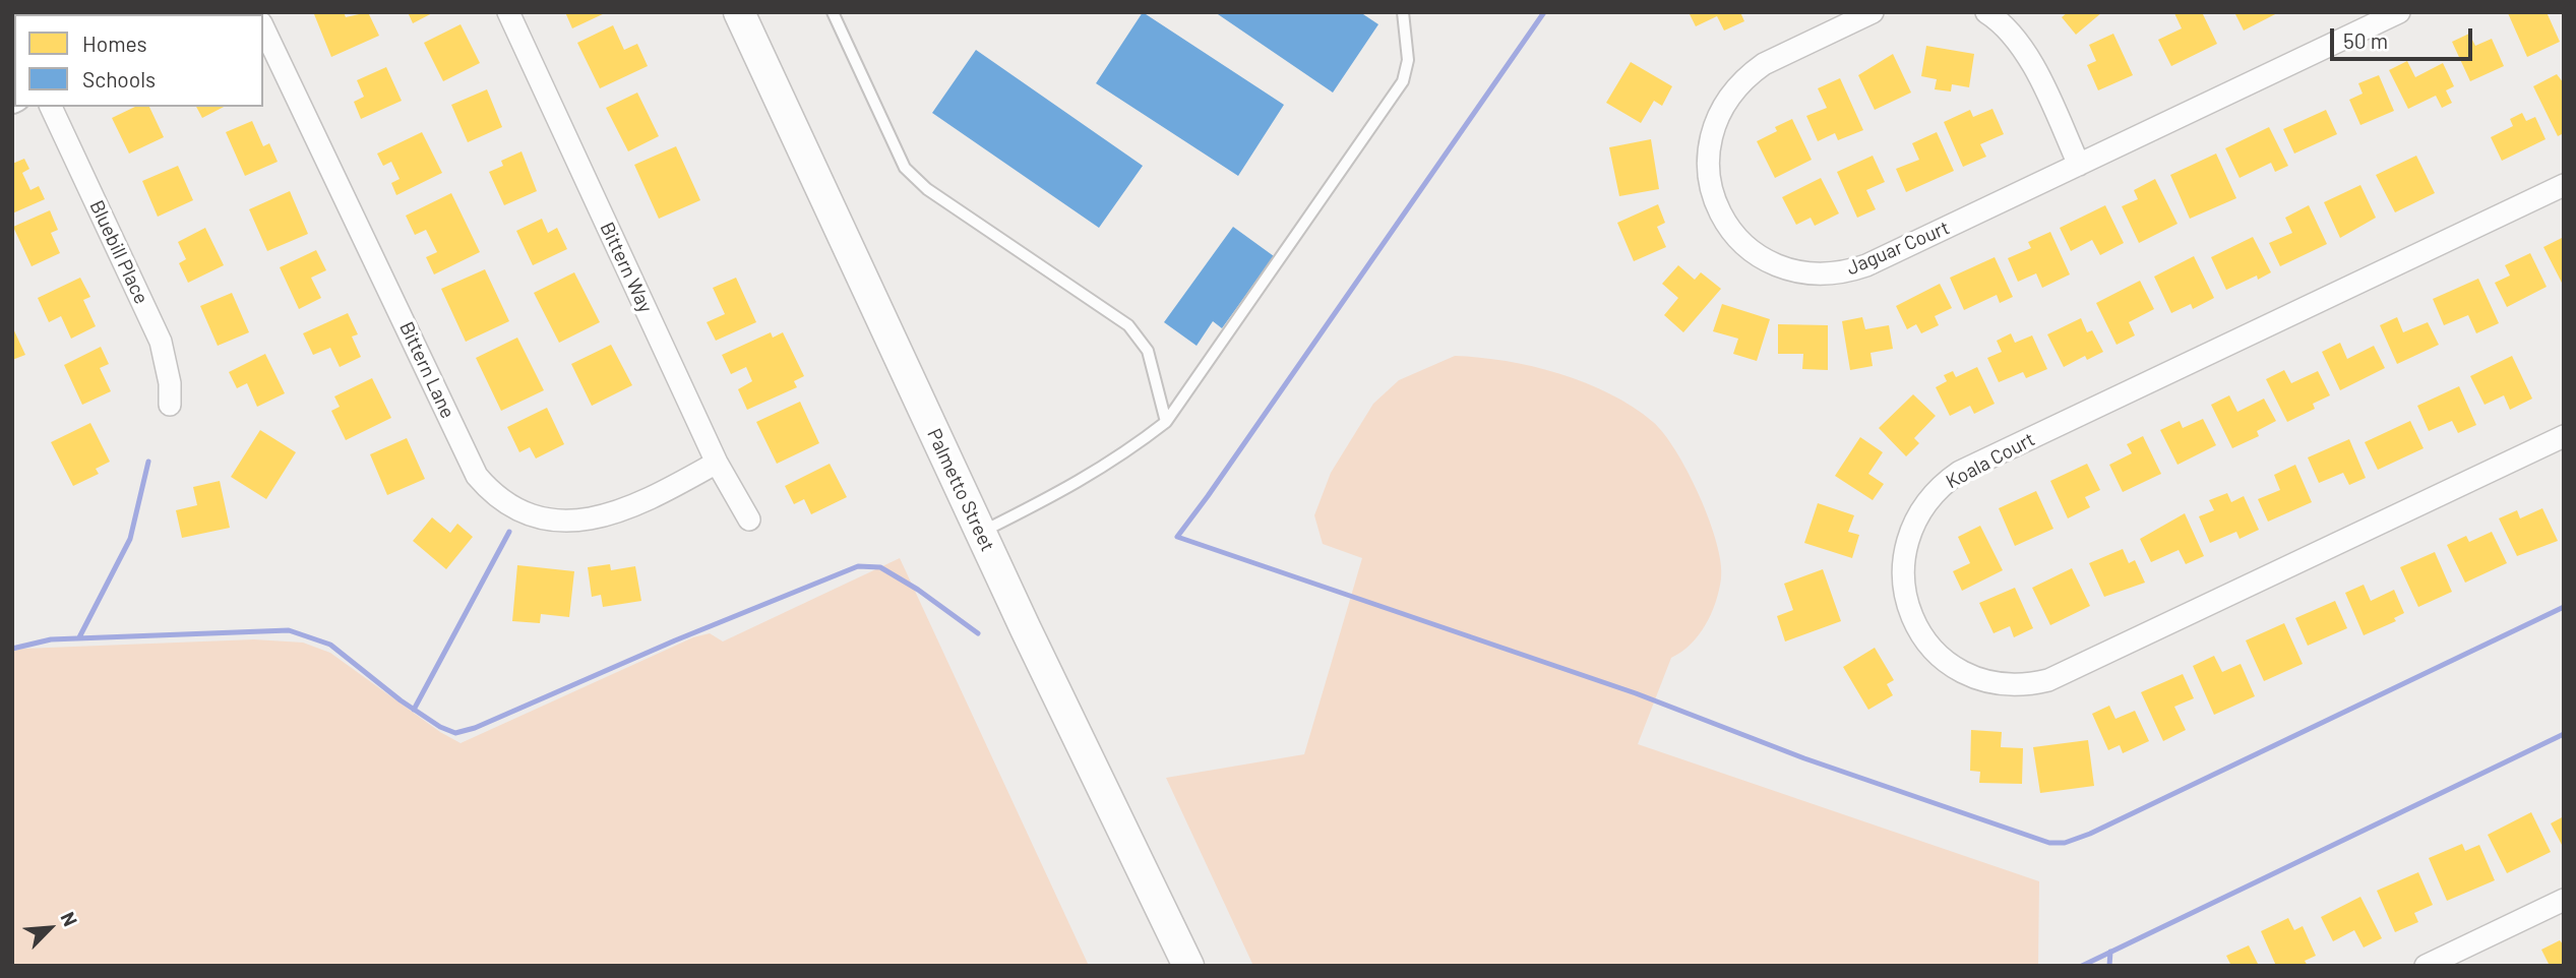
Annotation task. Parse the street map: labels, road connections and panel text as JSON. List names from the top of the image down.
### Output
{
  "streets": {
    "main road": ["Palmetto Street"],
    "street": [
      "Jaguar Court",
      "Bluebill Place",
      "Bittern Way",
      "Bittern Lane",
      "Koala Court"
    ]
  },
  "crossings": [
    ["Bittern Way", "Bittern Lane"]
  ],
  "legend": ["Homes", "Schools"],
  "scale_bar": "50 m",
  "north": "top right"
}
